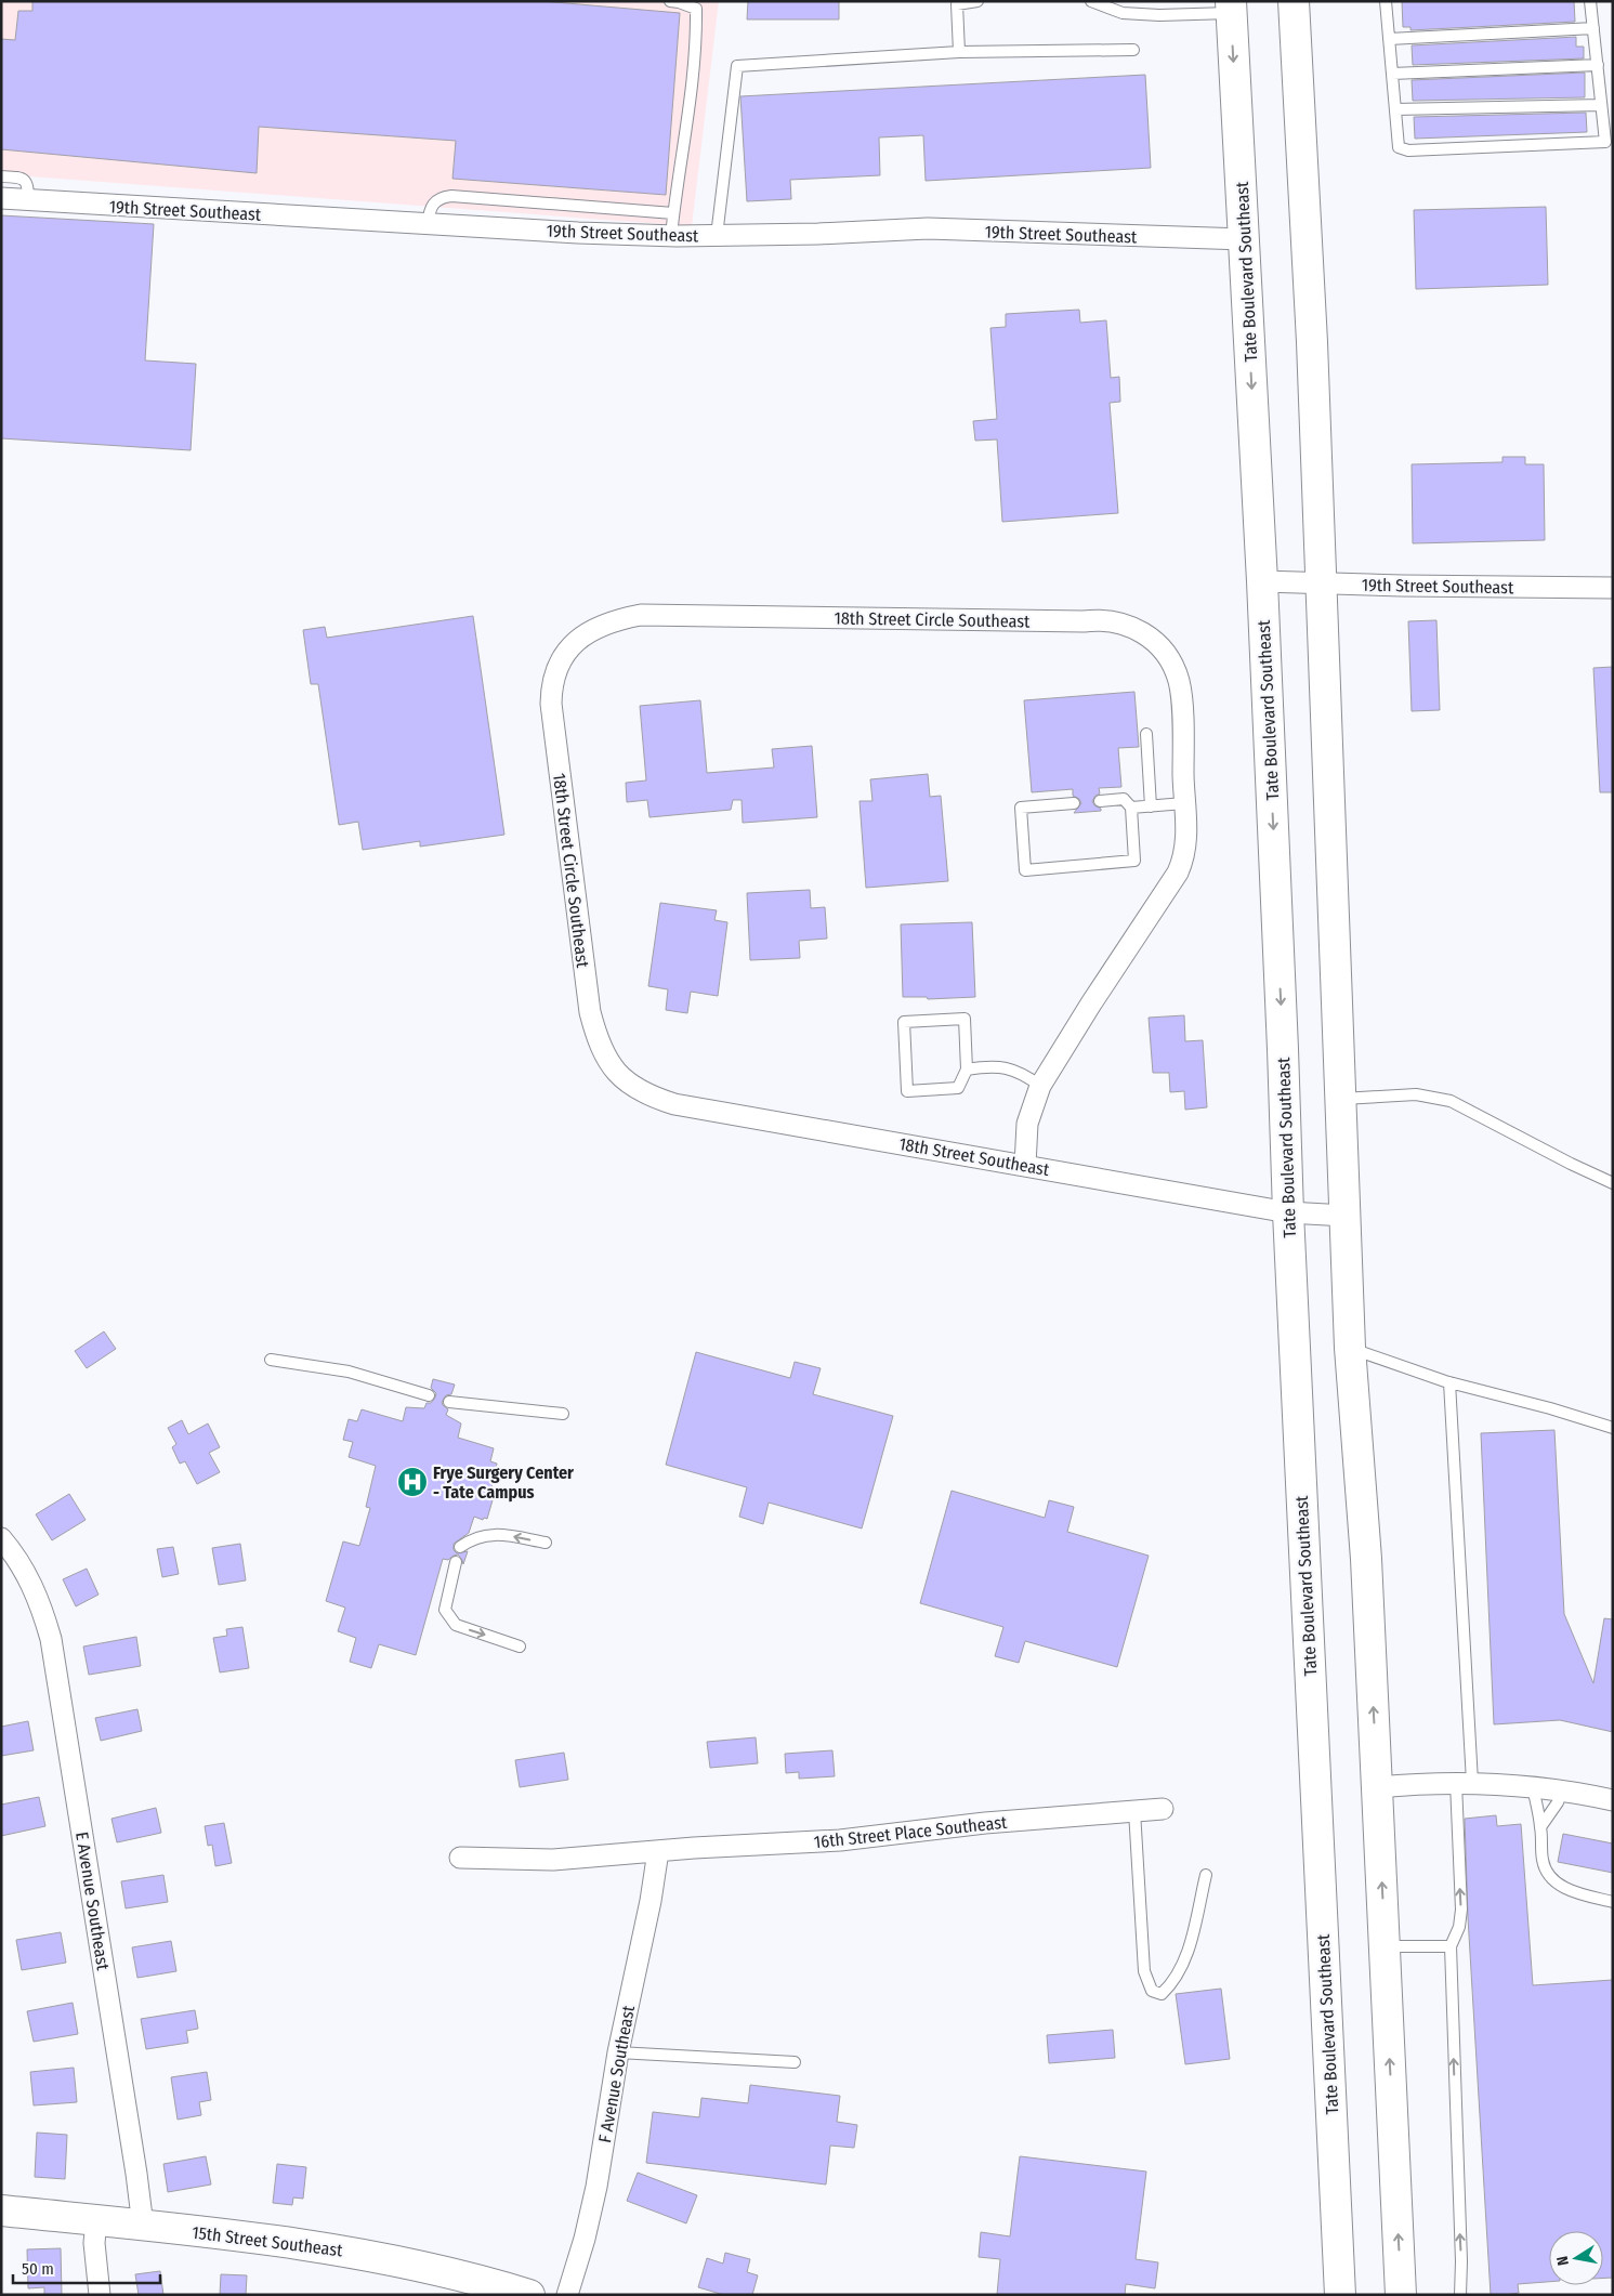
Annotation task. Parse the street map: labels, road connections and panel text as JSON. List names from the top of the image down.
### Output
{
  "streets": {
    "main road": ["Tate Boulevard Southeast", "15th Street Southeast"],
    "street": [
      "19th Street Southeast",
      "18th Street Circle Southeast",
      "18th Street Southeast",
      "16th Street Place Southeast",
      "E Avenue Southeast",
      "F Avenue Southeast"
    ]
  },
  "crossings": [
    ["19th Street Southeast", "Tate Boulevard Southeast"],
    ["Tate Boulevard Southeast", "18th Street Southeast"],
    ["18th Street Circle Southeast", "18th Street Southeast"],
    ["16th Street Place Southeast", "F Avenue Southeast"],
    ["E Avenue Southeast", "15th Street Southeast"]
  ],
  "places": {
    "hospital": ["Frye Surgery Center - Tate Campus"]
  },
  "scale_bar": "50 m",
  "north": "left"
}
